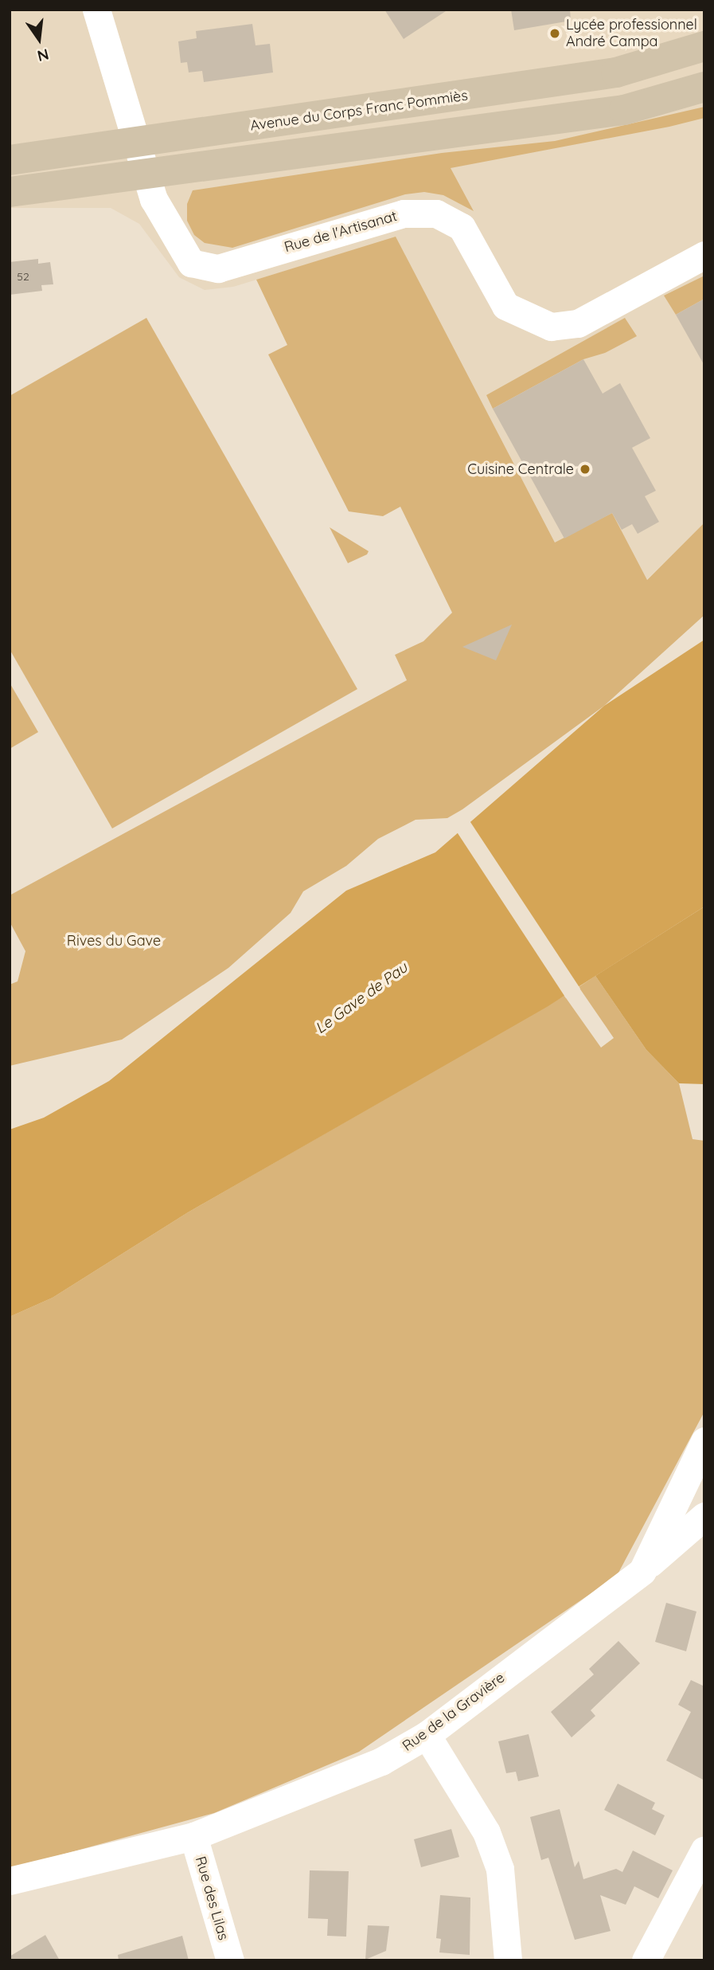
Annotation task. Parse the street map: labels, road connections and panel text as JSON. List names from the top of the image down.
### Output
{
  "streets": {
    "main road": ["Avenue du Corps Franc Pommiès"],
    "street": ["Rue de l'Artisanat", "Rue de la Gravière", "Rue des Lilas"]
  },
  "crossings": [
    ["Avenue du Corps Franc Pommiès", "Rue de l'Artisanat"],
    ["Rue de la Gravière", "Rue des Lilas"]
  ],
  "water": ["Le Gave de Pau"],
  "parks": ["Rives du Gave"],
  "places": ["Lycée professionnel André Campa", "Cuisine Centrale"],
  "house_numbers": ["52"],
  "north": "bottom"
}
